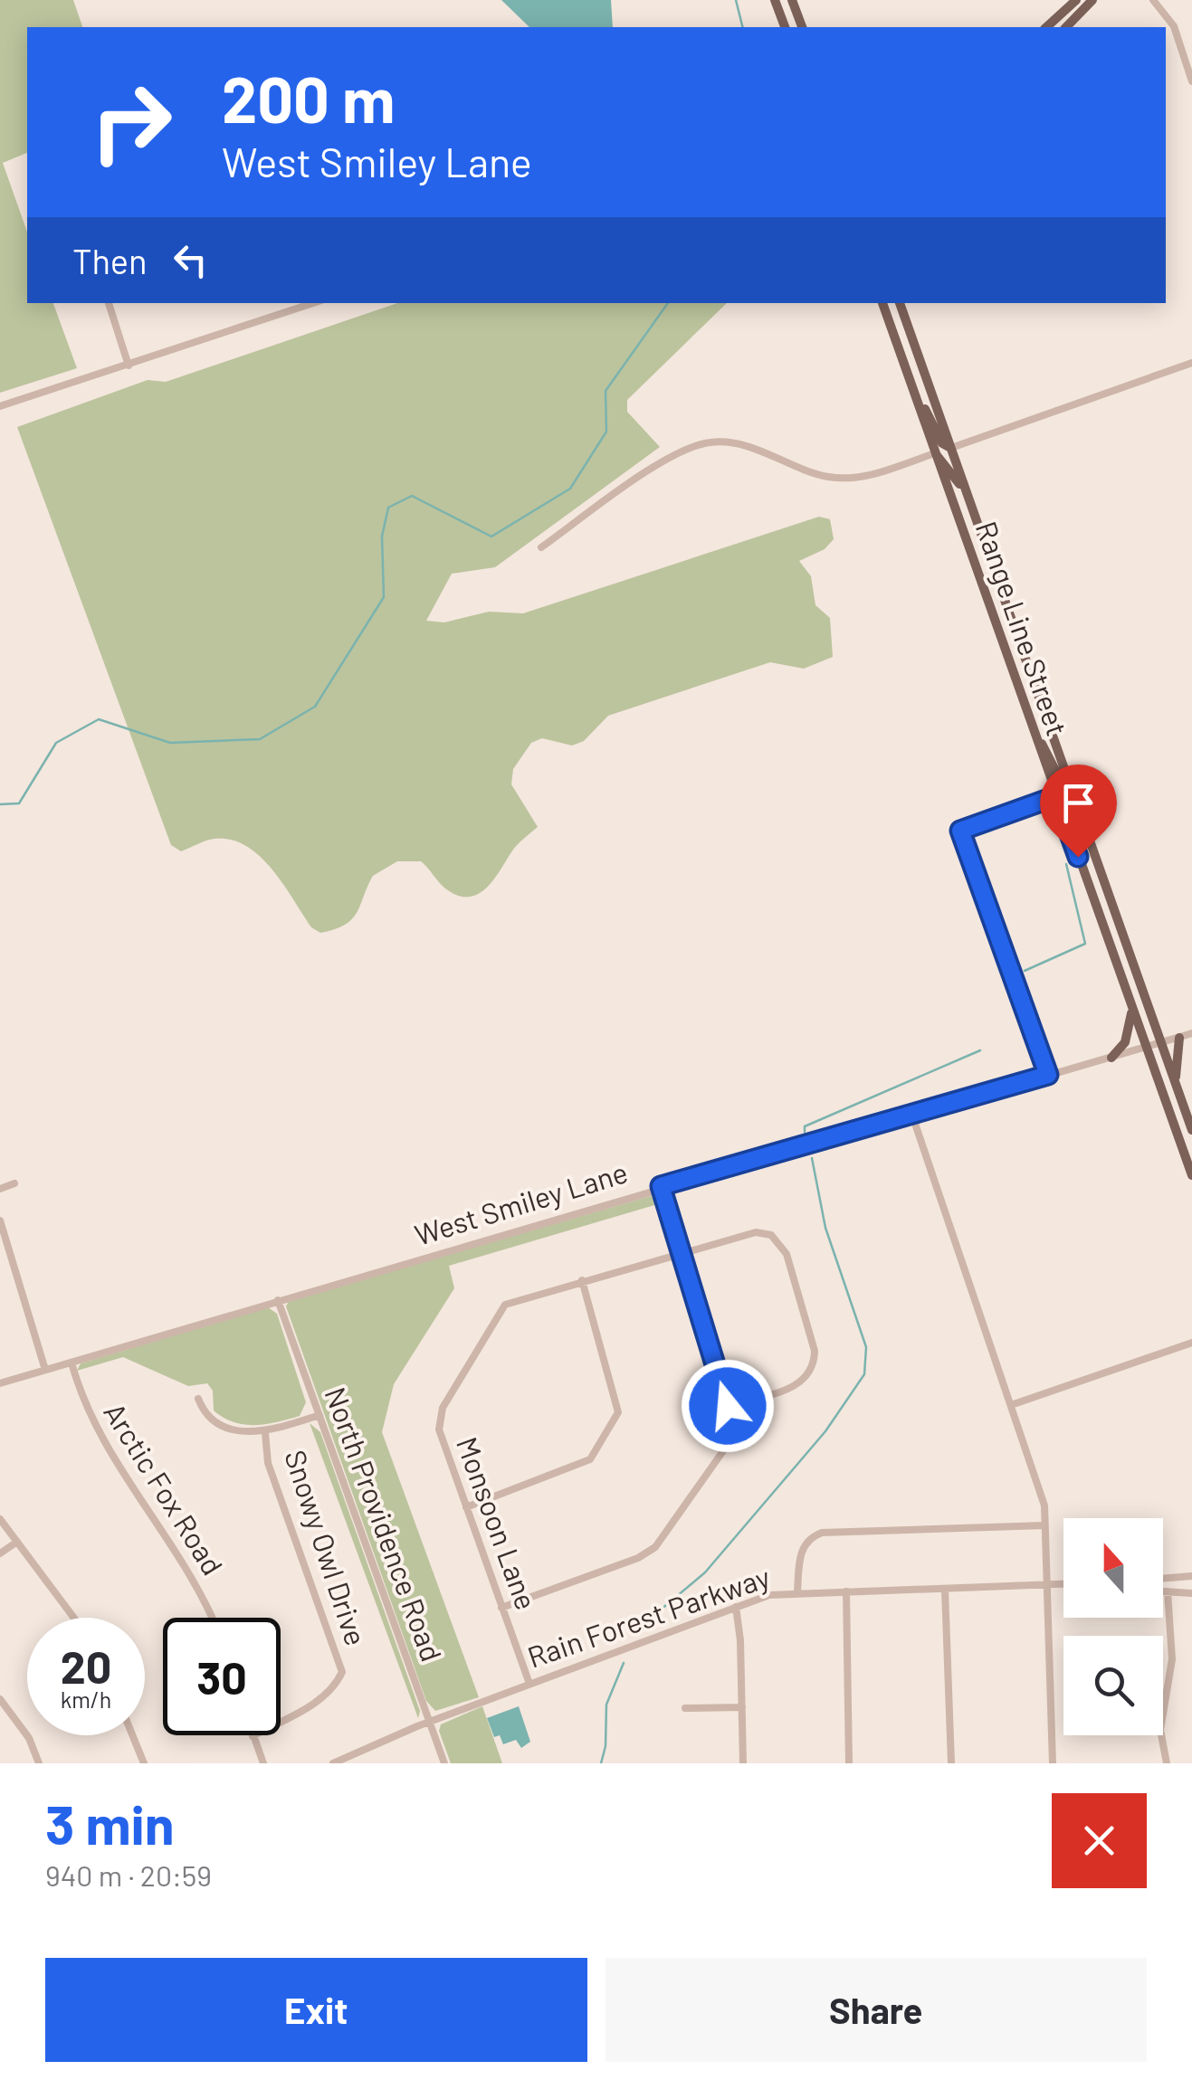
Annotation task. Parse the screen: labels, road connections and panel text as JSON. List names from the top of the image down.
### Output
{
  "streets": {
    "main road": ["Range Line Street"],
    "street": [
      "West Smiley Lane",
      "Arctic Fox Road",
      "Monsoon Lane",
      "North Providence Road",
      "Snowy Owl Drive",
      "Rain Forest Parkway"
    ]
  },
  "crossings": [
    ["Range Line Street", "West Smiley Lane"],
    ["West Smiley Lane", "Arctic Fox Road"],
    ["West Smiley Lane", "North Providence Road"],
    ["Monsoon Lane", "Rain Forest Parkway"],
    ["North Providence Road", "Rain Forest Parkway"]
  ],
  "north": "top",
  "page": {
    "turn": ["200 m", "West Smiley Lane"],
    "then": "Then",
    "speed": "20 km/h",
    "limit": "30",
    "heading": ["3 min", "940 m · 20:59"],
    "buttons": ["Exit", "Share"]
  }
}
